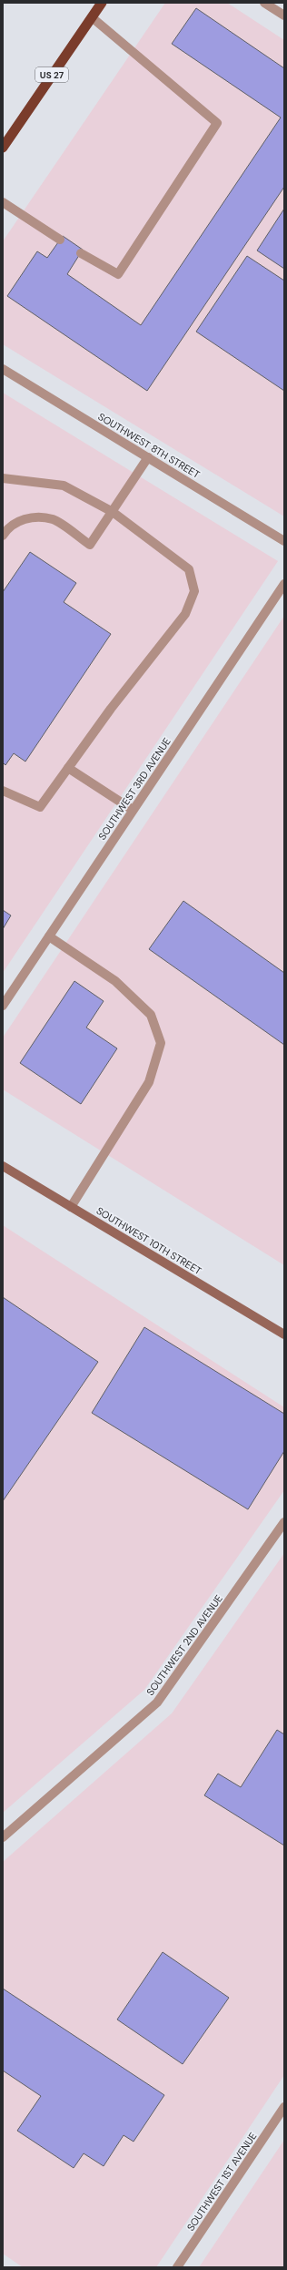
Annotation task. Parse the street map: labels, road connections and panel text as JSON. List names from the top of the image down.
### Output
{
  "streets": {
    "highway": ["US 27"],
    "main road": ["SOUTHWEST 10TH STREET"],
    "street": [
      "SOUTHWEST 8TH STREET",
      "SOUTHWEST 3RD AVENUE",
      "SOUTHWEST 2ND AVENUE",
      "SOUTHWEST 1ST AVENUE"
    ]
  }
}
